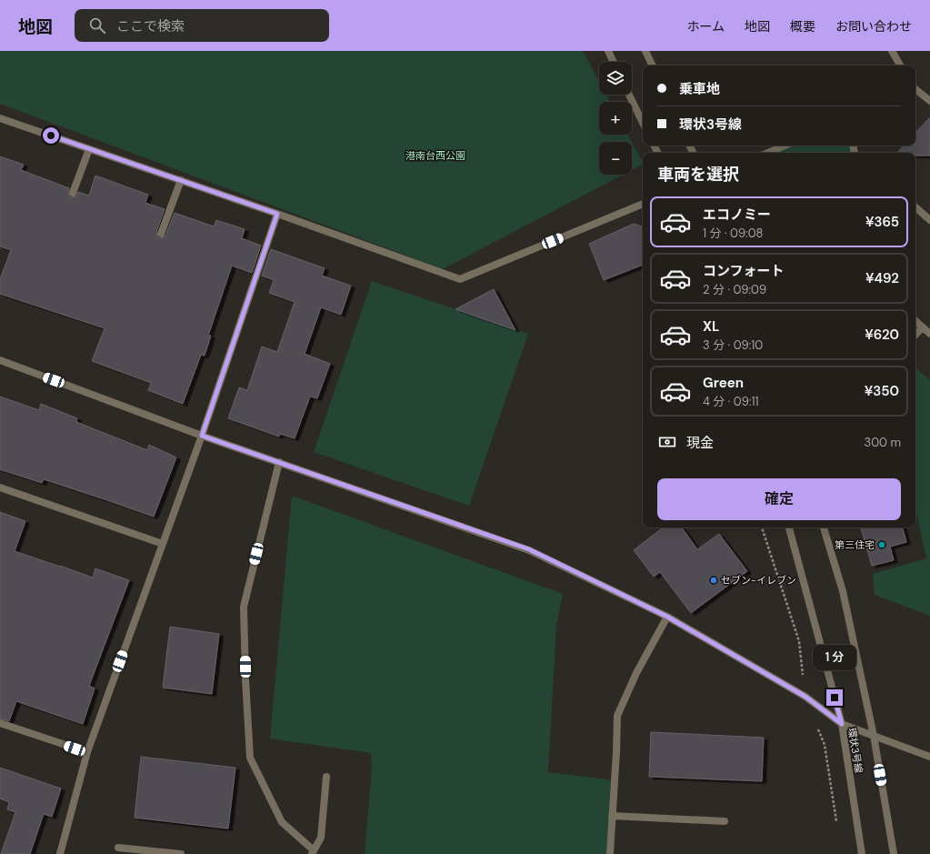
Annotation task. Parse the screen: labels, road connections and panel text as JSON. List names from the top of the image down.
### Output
{
  "streets": {
    "street": ["環状3号線"]
  },
  "parks": ["港南台西公園"],
  "places": ["第三住宅", "セブン-イレブン"],
  "page": {
    "header": "地図",
    "search": "ここで検索",
    "nav": [
      "ホーム",
      "地図",
      "概要",
      "お問い合わせ"
    ],
    "map_buttons": ["+", "−"],
    "banner": ["乗車地", "環状3号線"],
    "heading": "車両を選択",
    "list": [
      {
        "name": "エコノミー",
        "note": "1 分 · 09:08",
        "value": "¥365"
      },
      {
        "name": "コンフォート",
        "note": "2 分 · 09:09",
        "value": "¥492"
      },
      {
        "name": "XL",
        "note": "3 分 · 09:10",
        "value": "¥620"
      },
      {
        "name": "Green",
        "note": "4 分 · 09:11",
        "value": "¥350"
      }
    ],
    "pay": ["現金", "300 m"],
    "buttons": "確定",
    "bubble": "1 分"
  }
}
